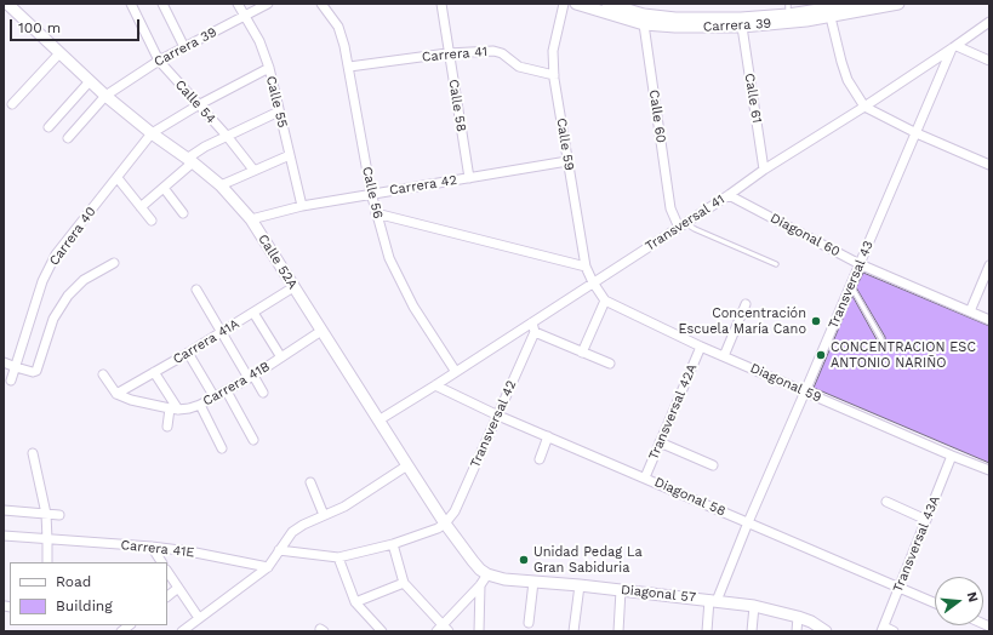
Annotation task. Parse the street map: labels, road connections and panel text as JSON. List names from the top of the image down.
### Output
{
  "streets": {
    "street": [
      "Carrera 39",
      "Carrera 41",
      "Calle 61",
      "Calle 54",
      "Calle 55",
      "Calle 58",
      "Calle 60",
      "Calle 59",
      "Carrera 42",
      "Calle 56",
      "Transversal 41",
      "Diagonal 60",
      "Carrera 40",
      "Calle 52A",
      "Transversal 43",
      "Carrera 41A",
      "Diagonal 59",
      "Carrera 41B",
      "Transversal 42A",
      "Transversal 42",
      "Diagonal 58",
      "Transversal 43A",
      "Carrera 41E",
      "Diagonal 57"
    ]
  },
  "crossings": [
    ["Carrera 39", "Calle 61"],
    ["Carrera 39", "Calle 54"],
    ["Carrera 39", "Calle 55"],
    ["Carrera 39", "Calle 60"],
    ["Carrera 39", "Calle 52A"],
    ["Carrera 41", "Calle 58"],
    ["Carrera 41", "Calle 59"],
    ["Carrera 41", "Calle 56"],
    ["Calle 61", "Transversal 41"],
    ["Calle 55", "Carrera 42"],
    ["Calle 58", "Carrera 42"],
    ["Calle 60", "Transversal 41"],
    ["Calle 59", "Carrera 42"],
    ["Calle 59", "Transversal 41"],
    ["Carrera 42", "Calle 56"],
    ["Carrera 42", "Calle 52A"],
    ["Calle 56", "Transversal 41"],
    ["Transversal 41", "Diagonal 60"],
    ["Transversal 41", "Calle 52A"],
    ["Transversal 41", "Transversal 43"],
    ["Transversal 41", "Diagonal 58"],
    ["Diagonal 60", "Transversal 43"],
    ["Carrera 40", "Calle 52A"],
    ["Calle 52A", "Carrera 41A"],
    ["Calle 52A", "Carrera 41B"],
    ["Calle 52A", "Transversal 42"],
    ["Calle 52A", "Diagonal 57"],
    ["Transversal 43", "Diagonal 59"],
    ["Transversal 43", "Diagonal 58"],
    ["Transversal 43", "Diagonal 57"],
    ["Carrera 41A", "Carrera 41B"],
    ["Diagonal 59", "Transversal 42A"],
    ["Diagonal 59", "Transversal 43A"],
    ["Transversal 42A", "Diagonal 58"],
    ["Transversal 42", "Diagonal 58"],
    ["Diagonal 58", "Transversal 43A"]
  ],
  "places": ["Concentración Escuela María Cano", "CONCENTRACION ESC ANTONIO NARIÑO", "Unidad Pedag La Gran Sabiduria"],
  "legend": ["Road", "Building"],
  "scale_bar": "100 m",
  "north": "right"
}
